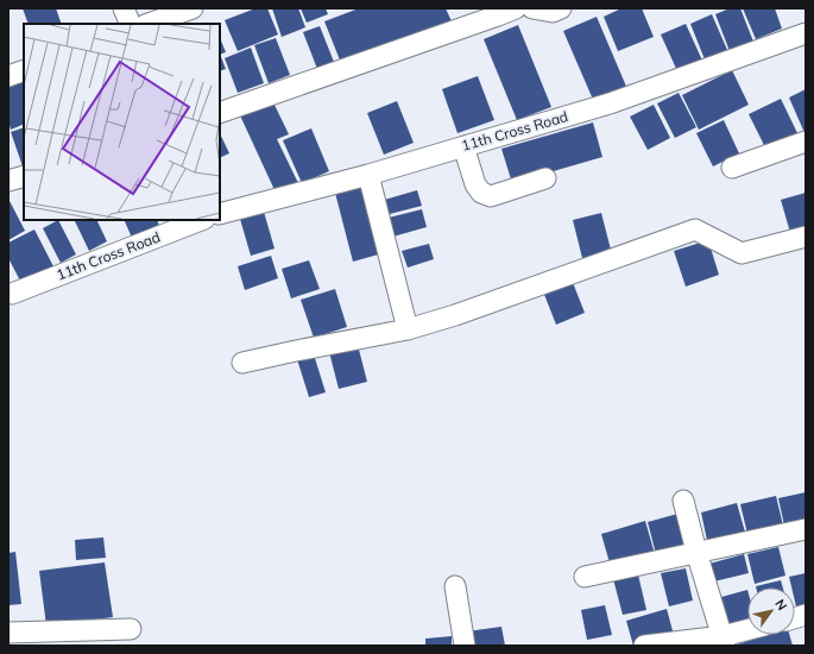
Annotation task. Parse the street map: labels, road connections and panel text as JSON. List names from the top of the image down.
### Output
{
  "streets": {
    "street": ["11th Cross Road"]
  },
  "north": "top right"
}
